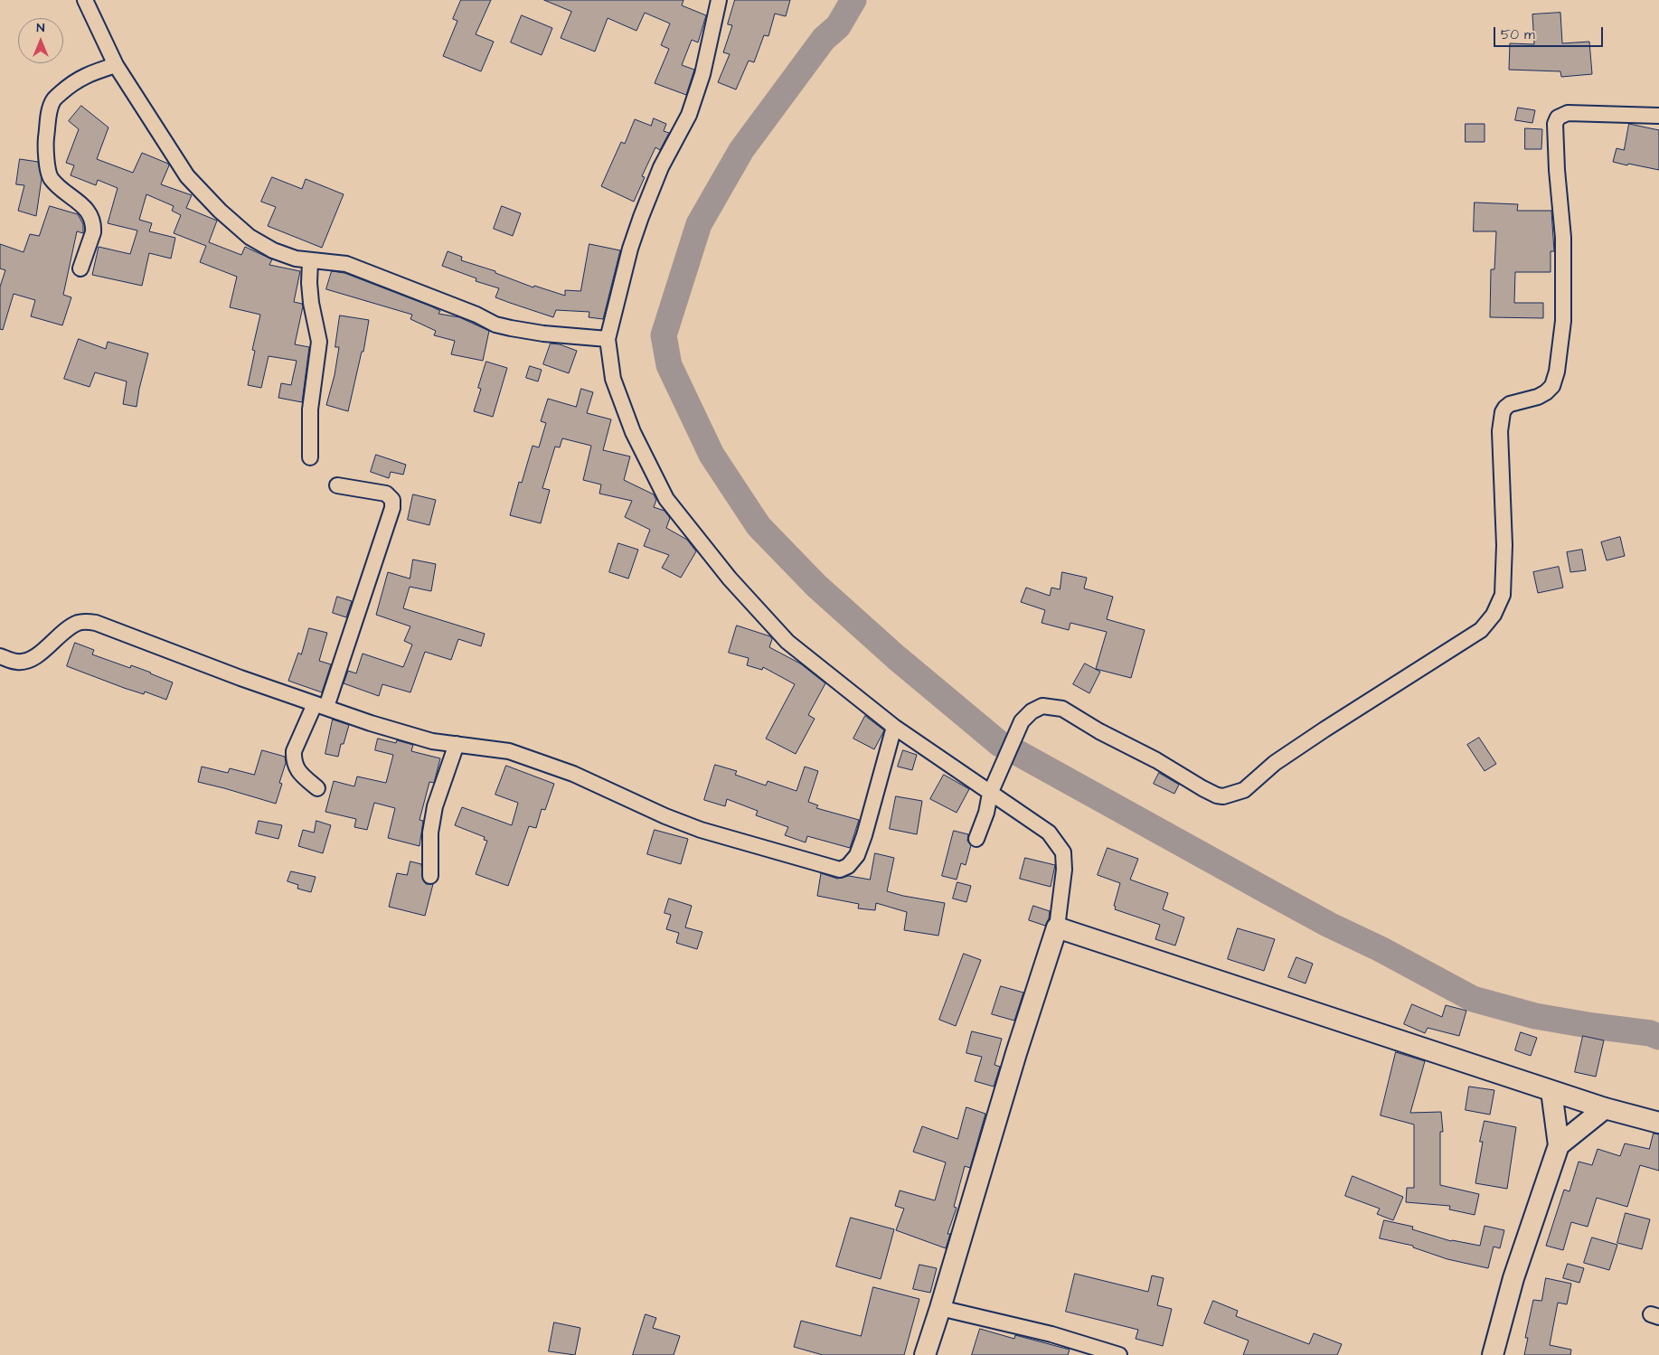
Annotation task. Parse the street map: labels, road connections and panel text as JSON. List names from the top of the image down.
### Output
{
  "scale_bar": "50 m",
  "north": "top"
}
